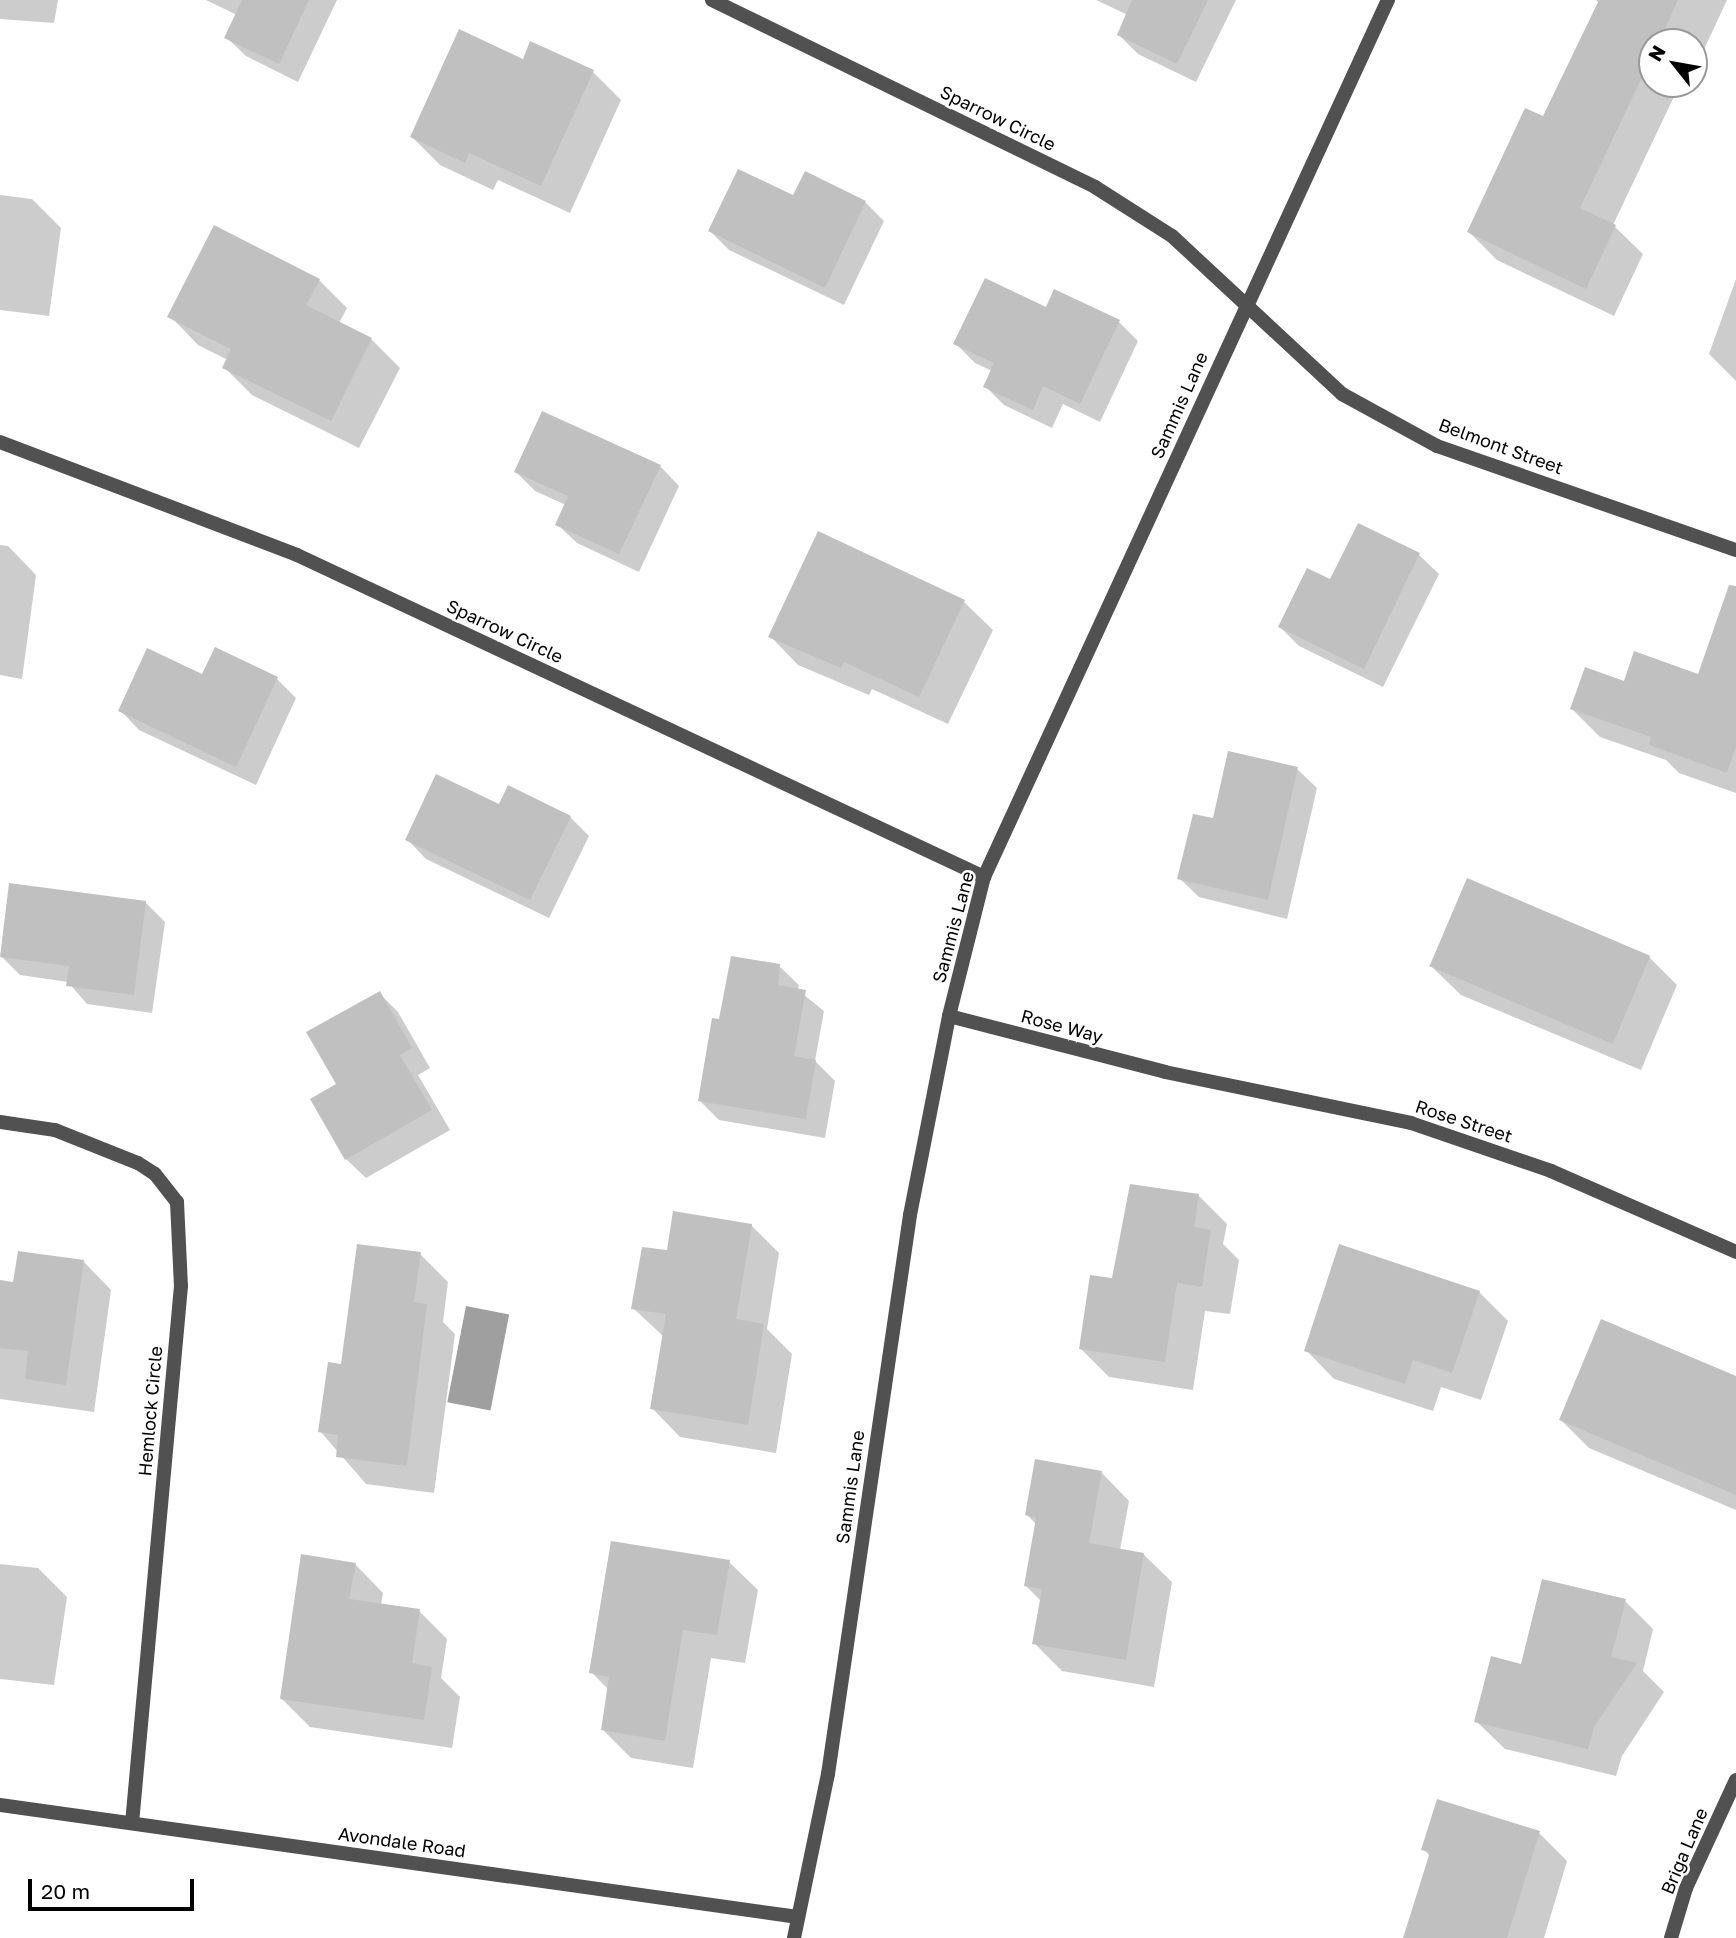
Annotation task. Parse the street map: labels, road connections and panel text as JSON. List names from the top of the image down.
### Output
{
  "streets": {
    "street": [
      "Sparrow Circle",
      "Sammis Lane",
      "Belmont Street",
      "Rose Way",
      "Rose Street",
      "Hemlock Circle",
      "Avondale Road",
      "Briga Lane"
    ]
  },
  "crossings": [
    ["Sparrow Circle", "Sammis Lane"],
    ["Sparrow Circle", "Belmont Street"],
    ["Sammis Lane", "Belmont Street"],
    ["Sammis Lane", "Rose Way"],
    ["Sammis Lane", "Avondale Road"],
    ["Rose Way", "Rose Street"],
    ["Hemlock Circle", "Avondale Road"]
  ],
  "scale_bar": "20 m",
  "north": "top left"
}
